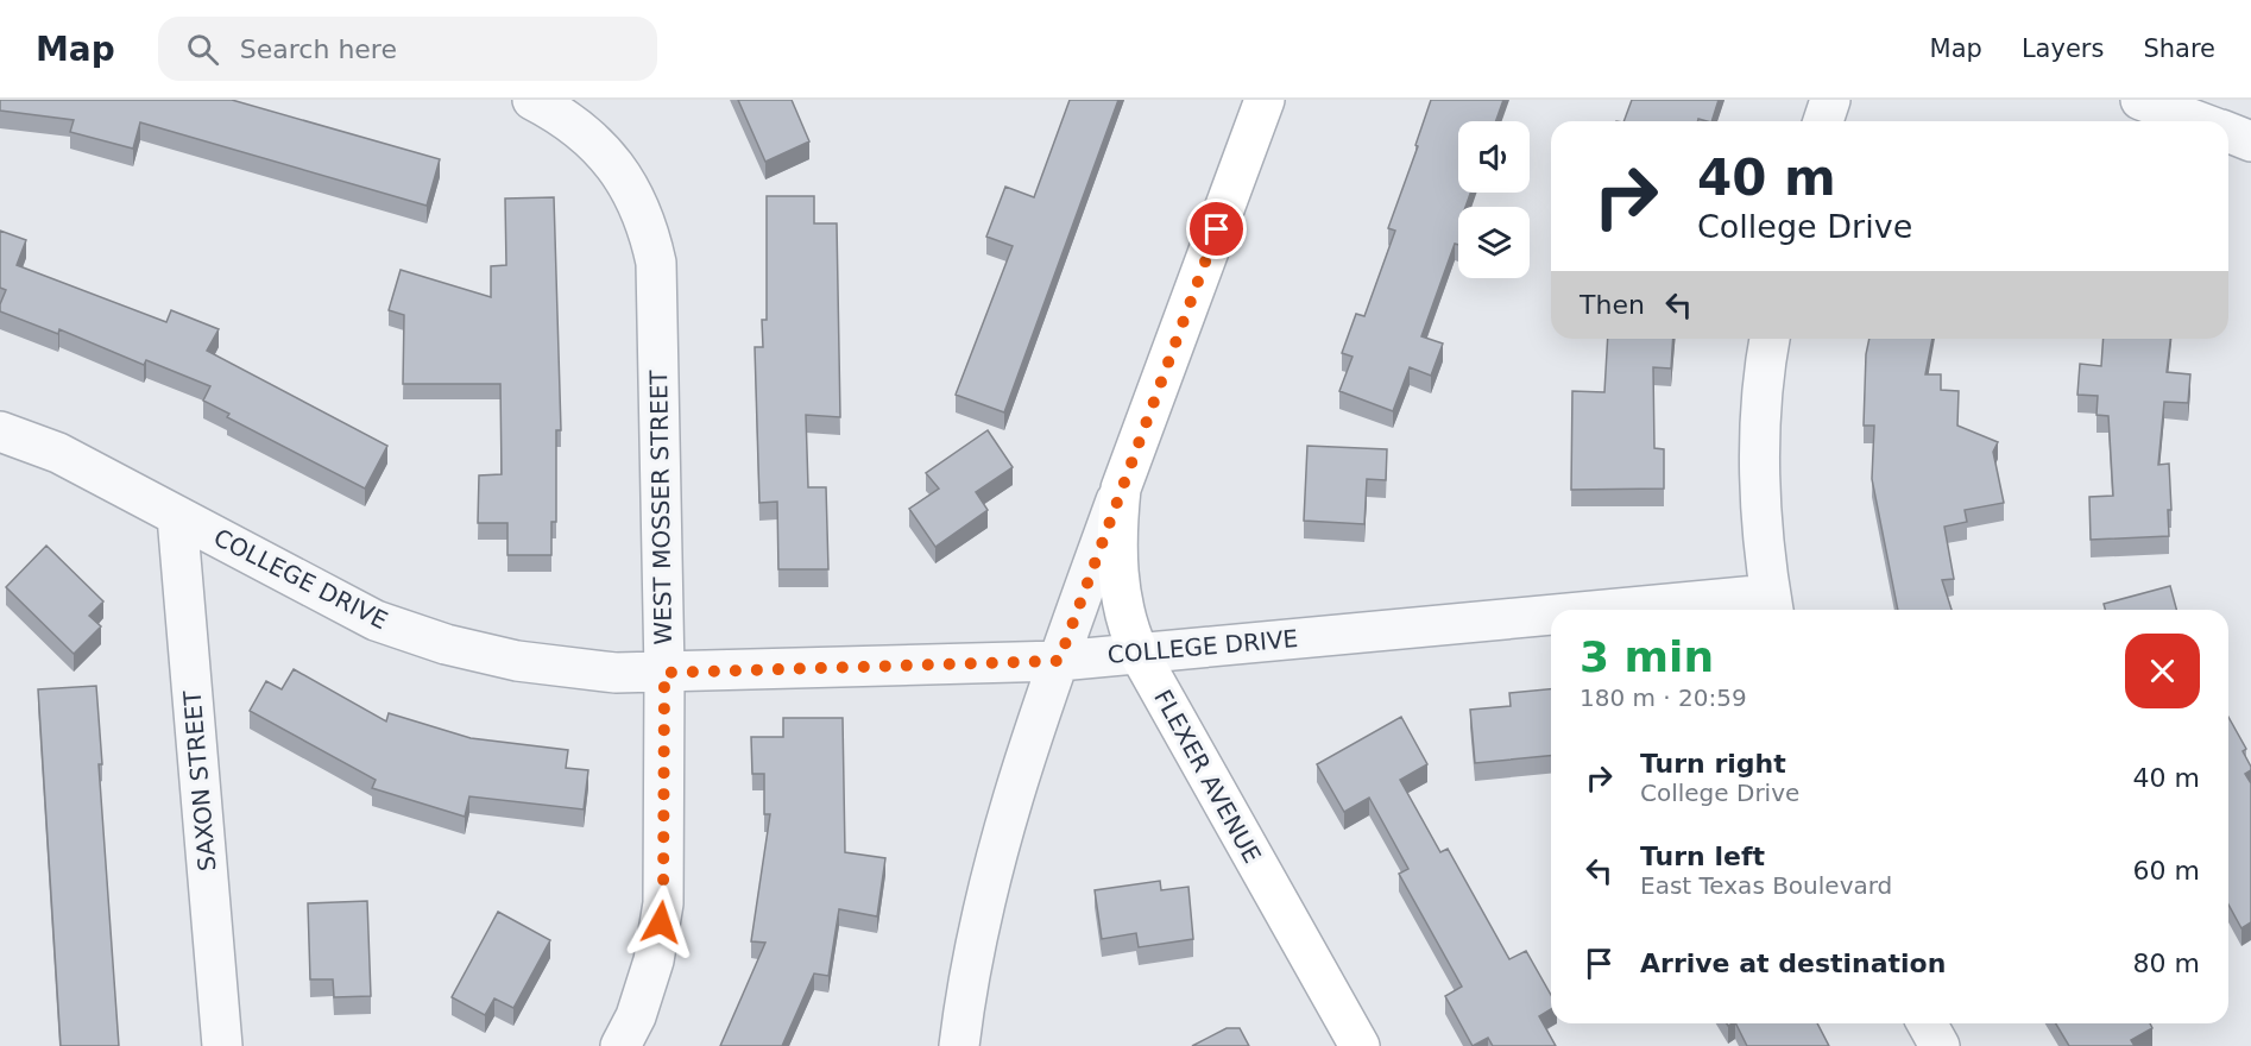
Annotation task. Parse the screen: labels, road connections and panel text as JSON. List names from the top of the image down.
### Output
{
  "streets": {
    "street": [
      "WEST MOSSER STREET",
      "COLLEGE DRIVE",
      "FLEXER AVENUE",
      "SAXON STREET"
    ]
  },
  "crossings": [
    ["WEST MOSSER STREET", "COLLEGE DRIVE"],
    ["COLLEGE DRIVE", "FLEXER AVENUE"],
    ["COLLEGE DRIVE", "SAXON STREET"]
  ],
  "page": {
    "header": "Map",
    "search": "Search here",
    "nav": ["Map", "Layers", "Share"],
    "turn": ["40 m", "College Drive"],
    "then": "Then",
    "heading": ["3 min", "180 m · 20:59"],
    "list": [
      {
        "name": "Turn right",
        "note": "College Drive",
        "value": "40 m"
      },
      {
        "name": "Turn left",
        "note": "East Texas Boulevard",
        "value": "60 m"
      },
      {
        "name": "Arrive at destination",
        "value": "80 m"
      }
    ]
  }
}
